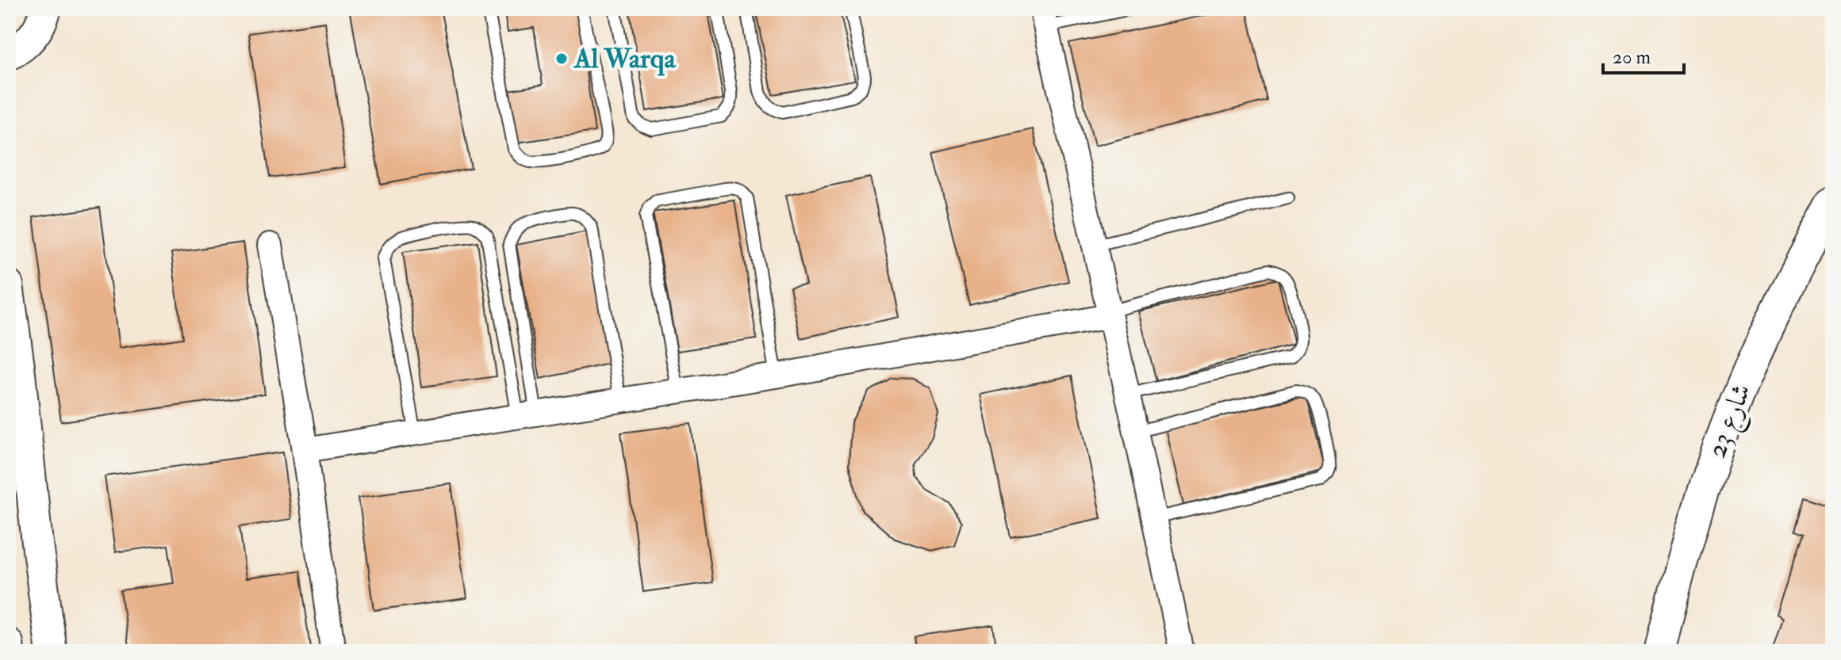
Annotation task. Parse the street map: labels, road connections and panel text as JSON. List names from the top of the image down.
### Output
{
  "streets": {
    "street": ["شارع 23"]
  },
  "places": ["Al Warqa"],
  "scale_bar": "20 m"
}
